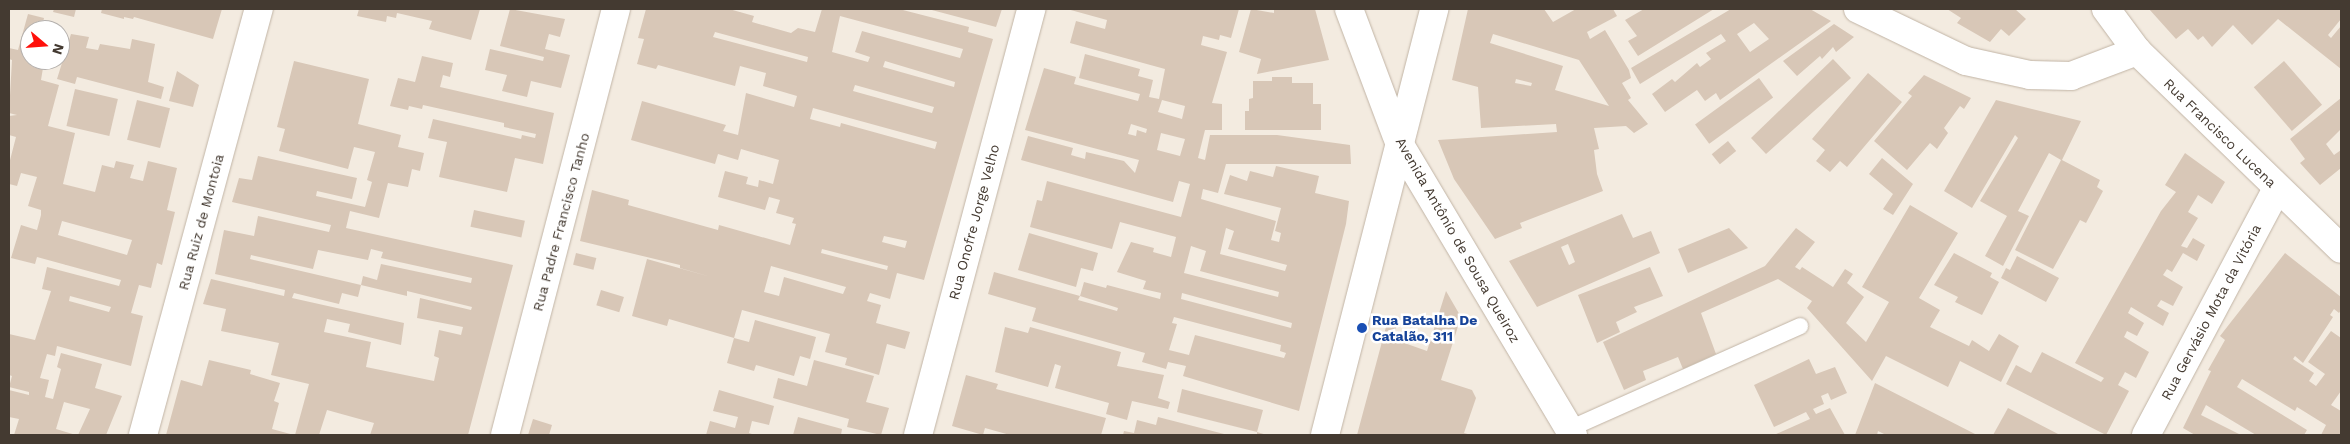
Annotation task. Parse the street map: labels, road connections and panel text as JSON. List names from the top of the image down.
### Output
{
  "streets": {
    "street": [
      "Rua Francisco Lucena",
      "Rua Ruiz de Montoia",
      "Rua Padre Francisco Tanho",
      "Rua Onofre Jorge Velho",
      "Avenida Antônio de Sousa Queiroz",
      "Rua Gervásio Mota da Vitória"
    ]
  },
  "crossings": [
    ["Rua Francisco Lucena", "Rua Gervásio Mota da Vitória"]
  ],
  "places": ["Rua Batalha De Catalão, 311"],
  "north": "right"
}
